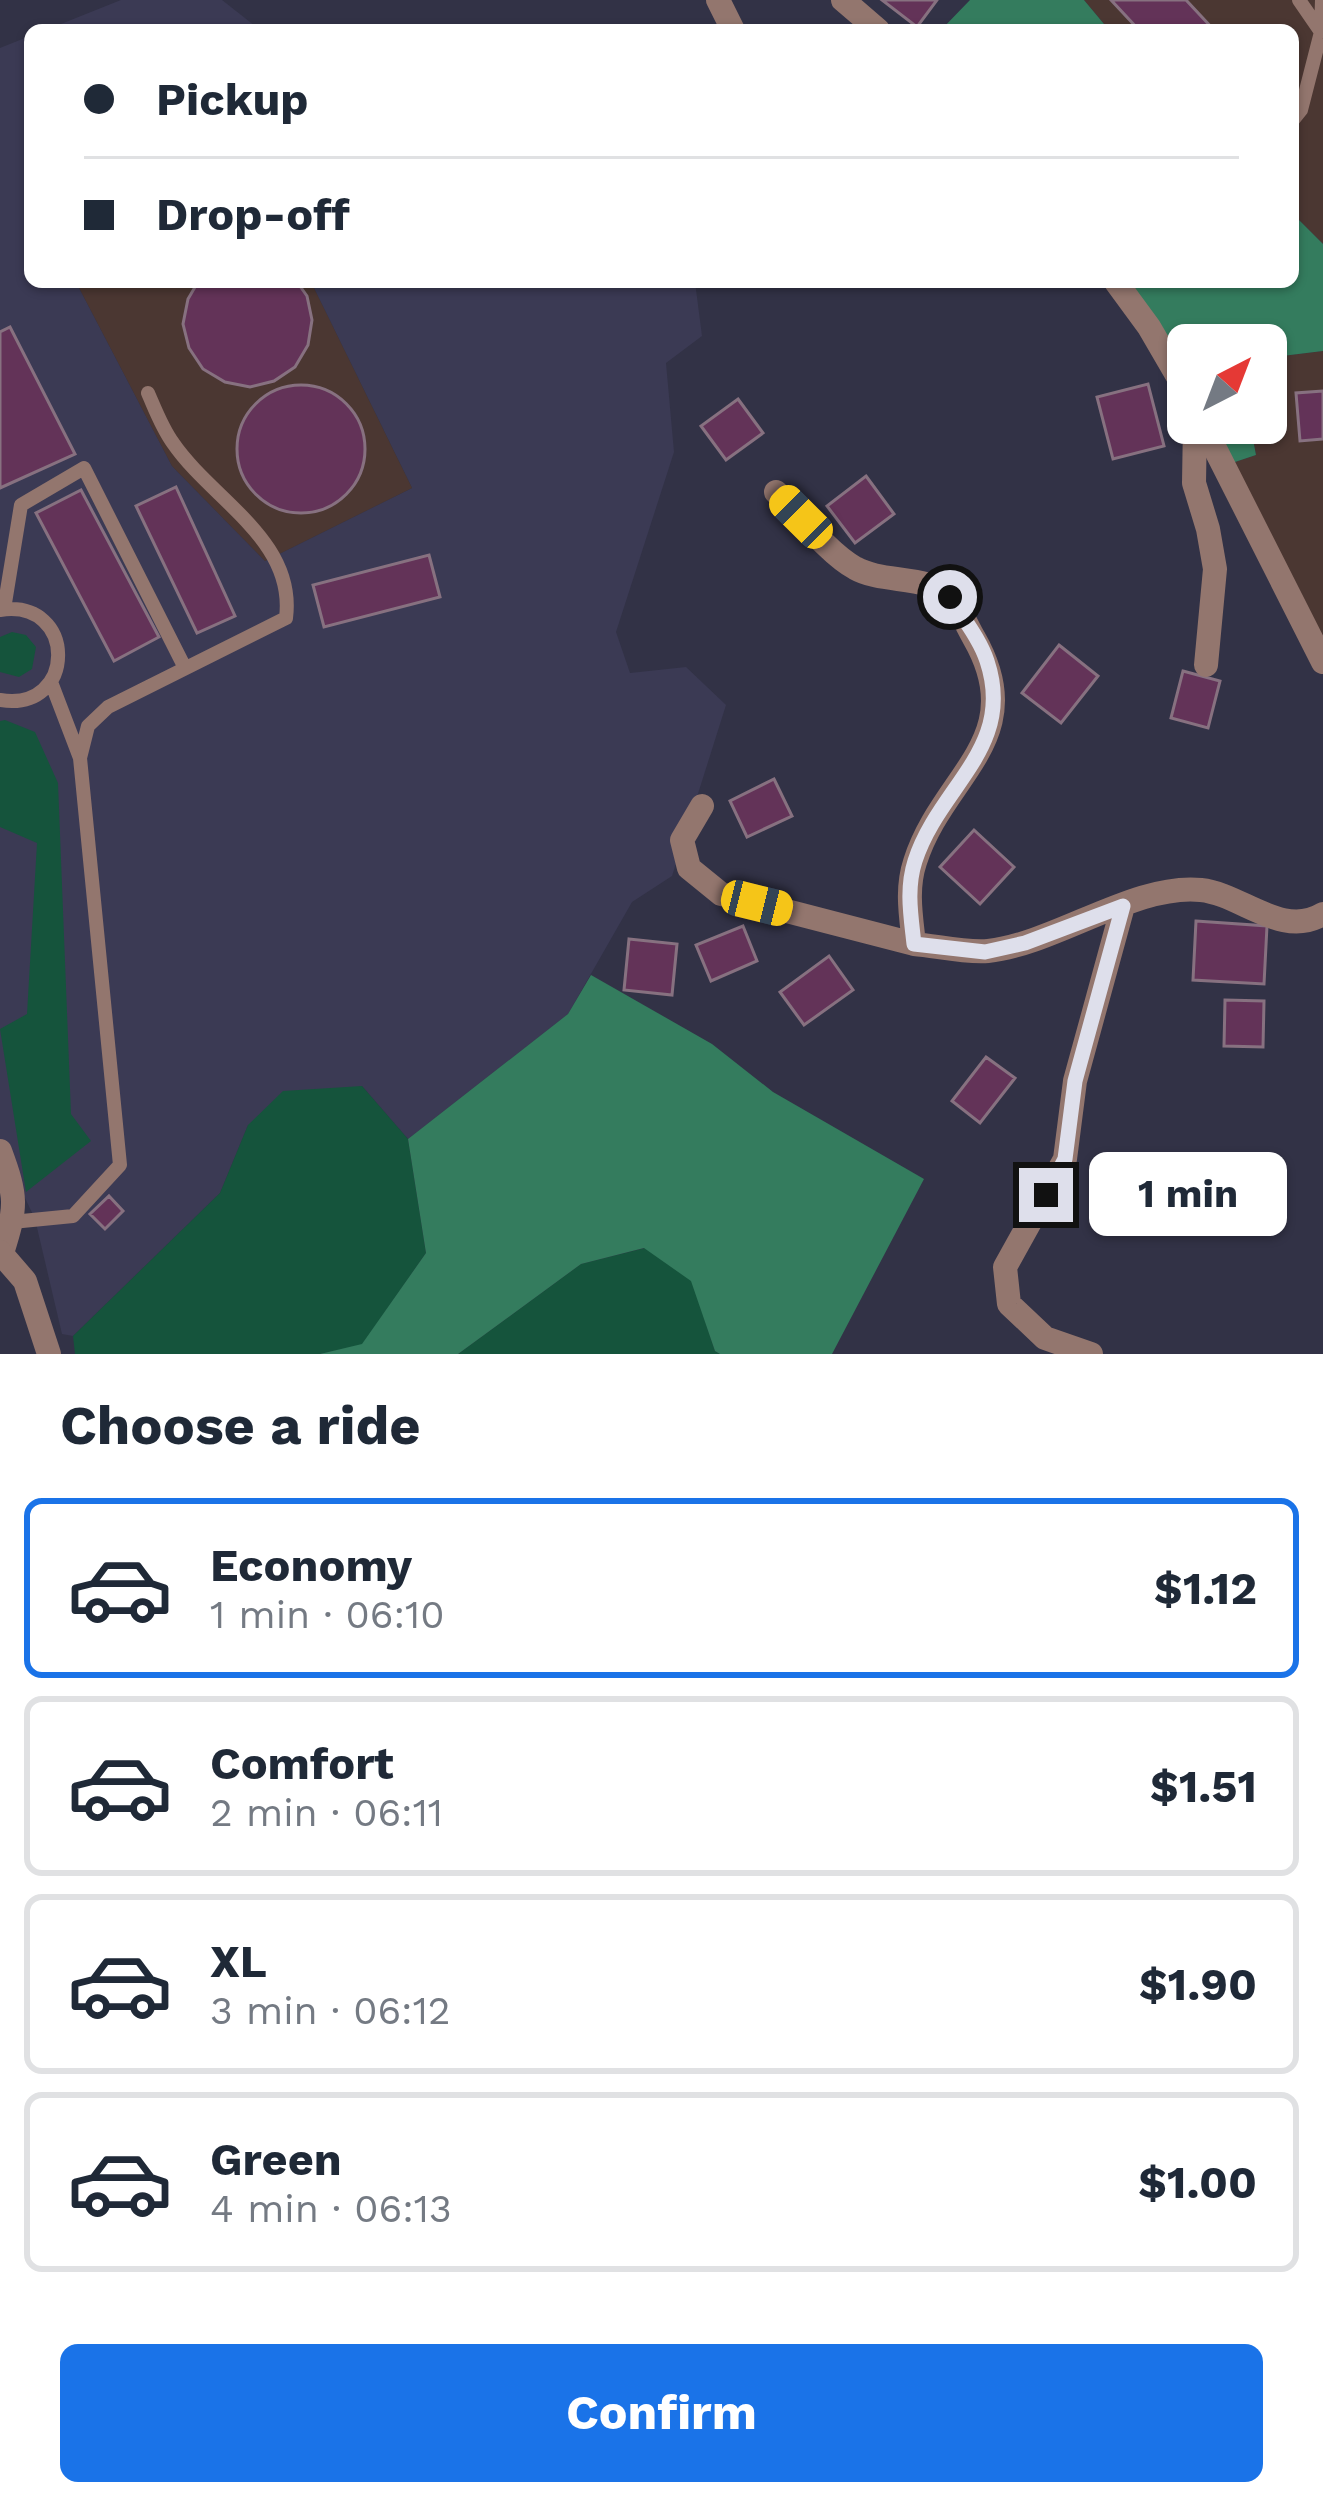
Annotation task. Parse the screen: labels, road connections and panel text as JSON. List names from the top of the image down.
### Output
{
  "north": "top right",
  "page": {
    "banner": ["Pickup", "Drop-off"],
    "bubble": "1 min",
    "heading": "Choose a ride",
    "list": [
      {
        "name": "Economy",
        "note": "1 min · 06:10",
        "value": "$1.12"
      },
      {
        "name": "Comfort",
        "note": "2 min · 06:11",
        "value": "$1.51"
      },
      {
        "name": "XL",
        "note": "3 min · 06:12",
        "value": "$1.90"
      },
      {
        "name": "Green",
        "note": "4 min · 06:13",
        "value": "$1.00"
      }
    ],
    "buttons": "Confirm"
  }
}
